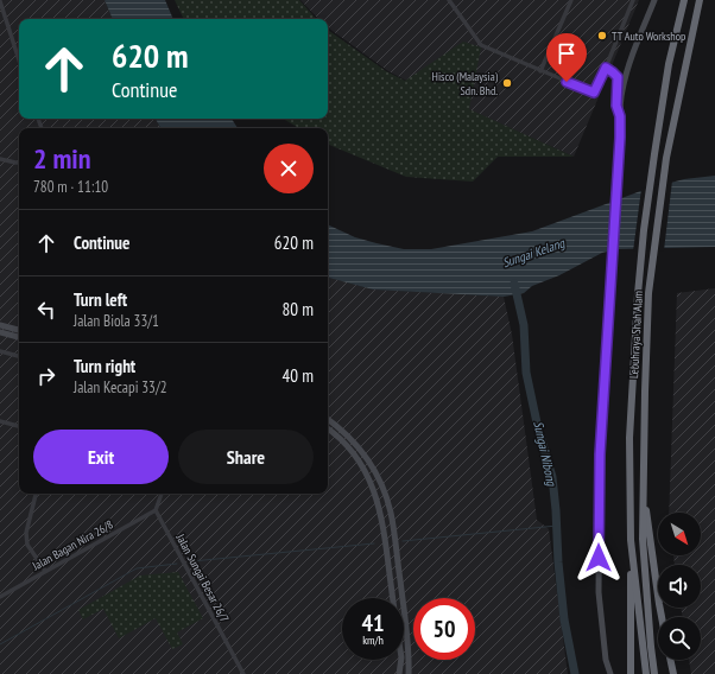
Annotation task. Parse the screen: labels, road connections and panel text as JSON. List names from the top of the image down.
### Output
{
  "streets": {
    "highway": ["Lebuhraya Shah Alam"],
    "street": ["Jalan Bagan Nira 26/8", "Jalan Sungai Besar 26/7"]
  },
  "crossings": [
    ["Jalan Bagan Nira 26/8", "Jalan Sungai Besar 26/7"]
  ],
  "water": ["Sungai Kelang", "Sungai Nibong"],
  "places": ["TT Auto Workshop", "Hisco (Malaysia) Sdn. Bhd."],
  "north": "bottom right",
  "page": {
    "turn": ["620 m", "Continue"],
    "heading": ["2 min", "780 m · 11:10"],
    "list": [
      {
        "name": "Continue",
        "value": "620 m"
      },
      {
        "name": "Turn left",
        "note": "Jalan Biola 33/1",
        "value": "80 m"
      },
      {
        "name": "Turn right",
        "note": "Jalan Kecapi 33/2",
        "value": "40 m"
      }
    ],
    "buttons": ["Exit", "Share"],
    "speed": "41 km/h",
    "limit": "50"
  }
}
